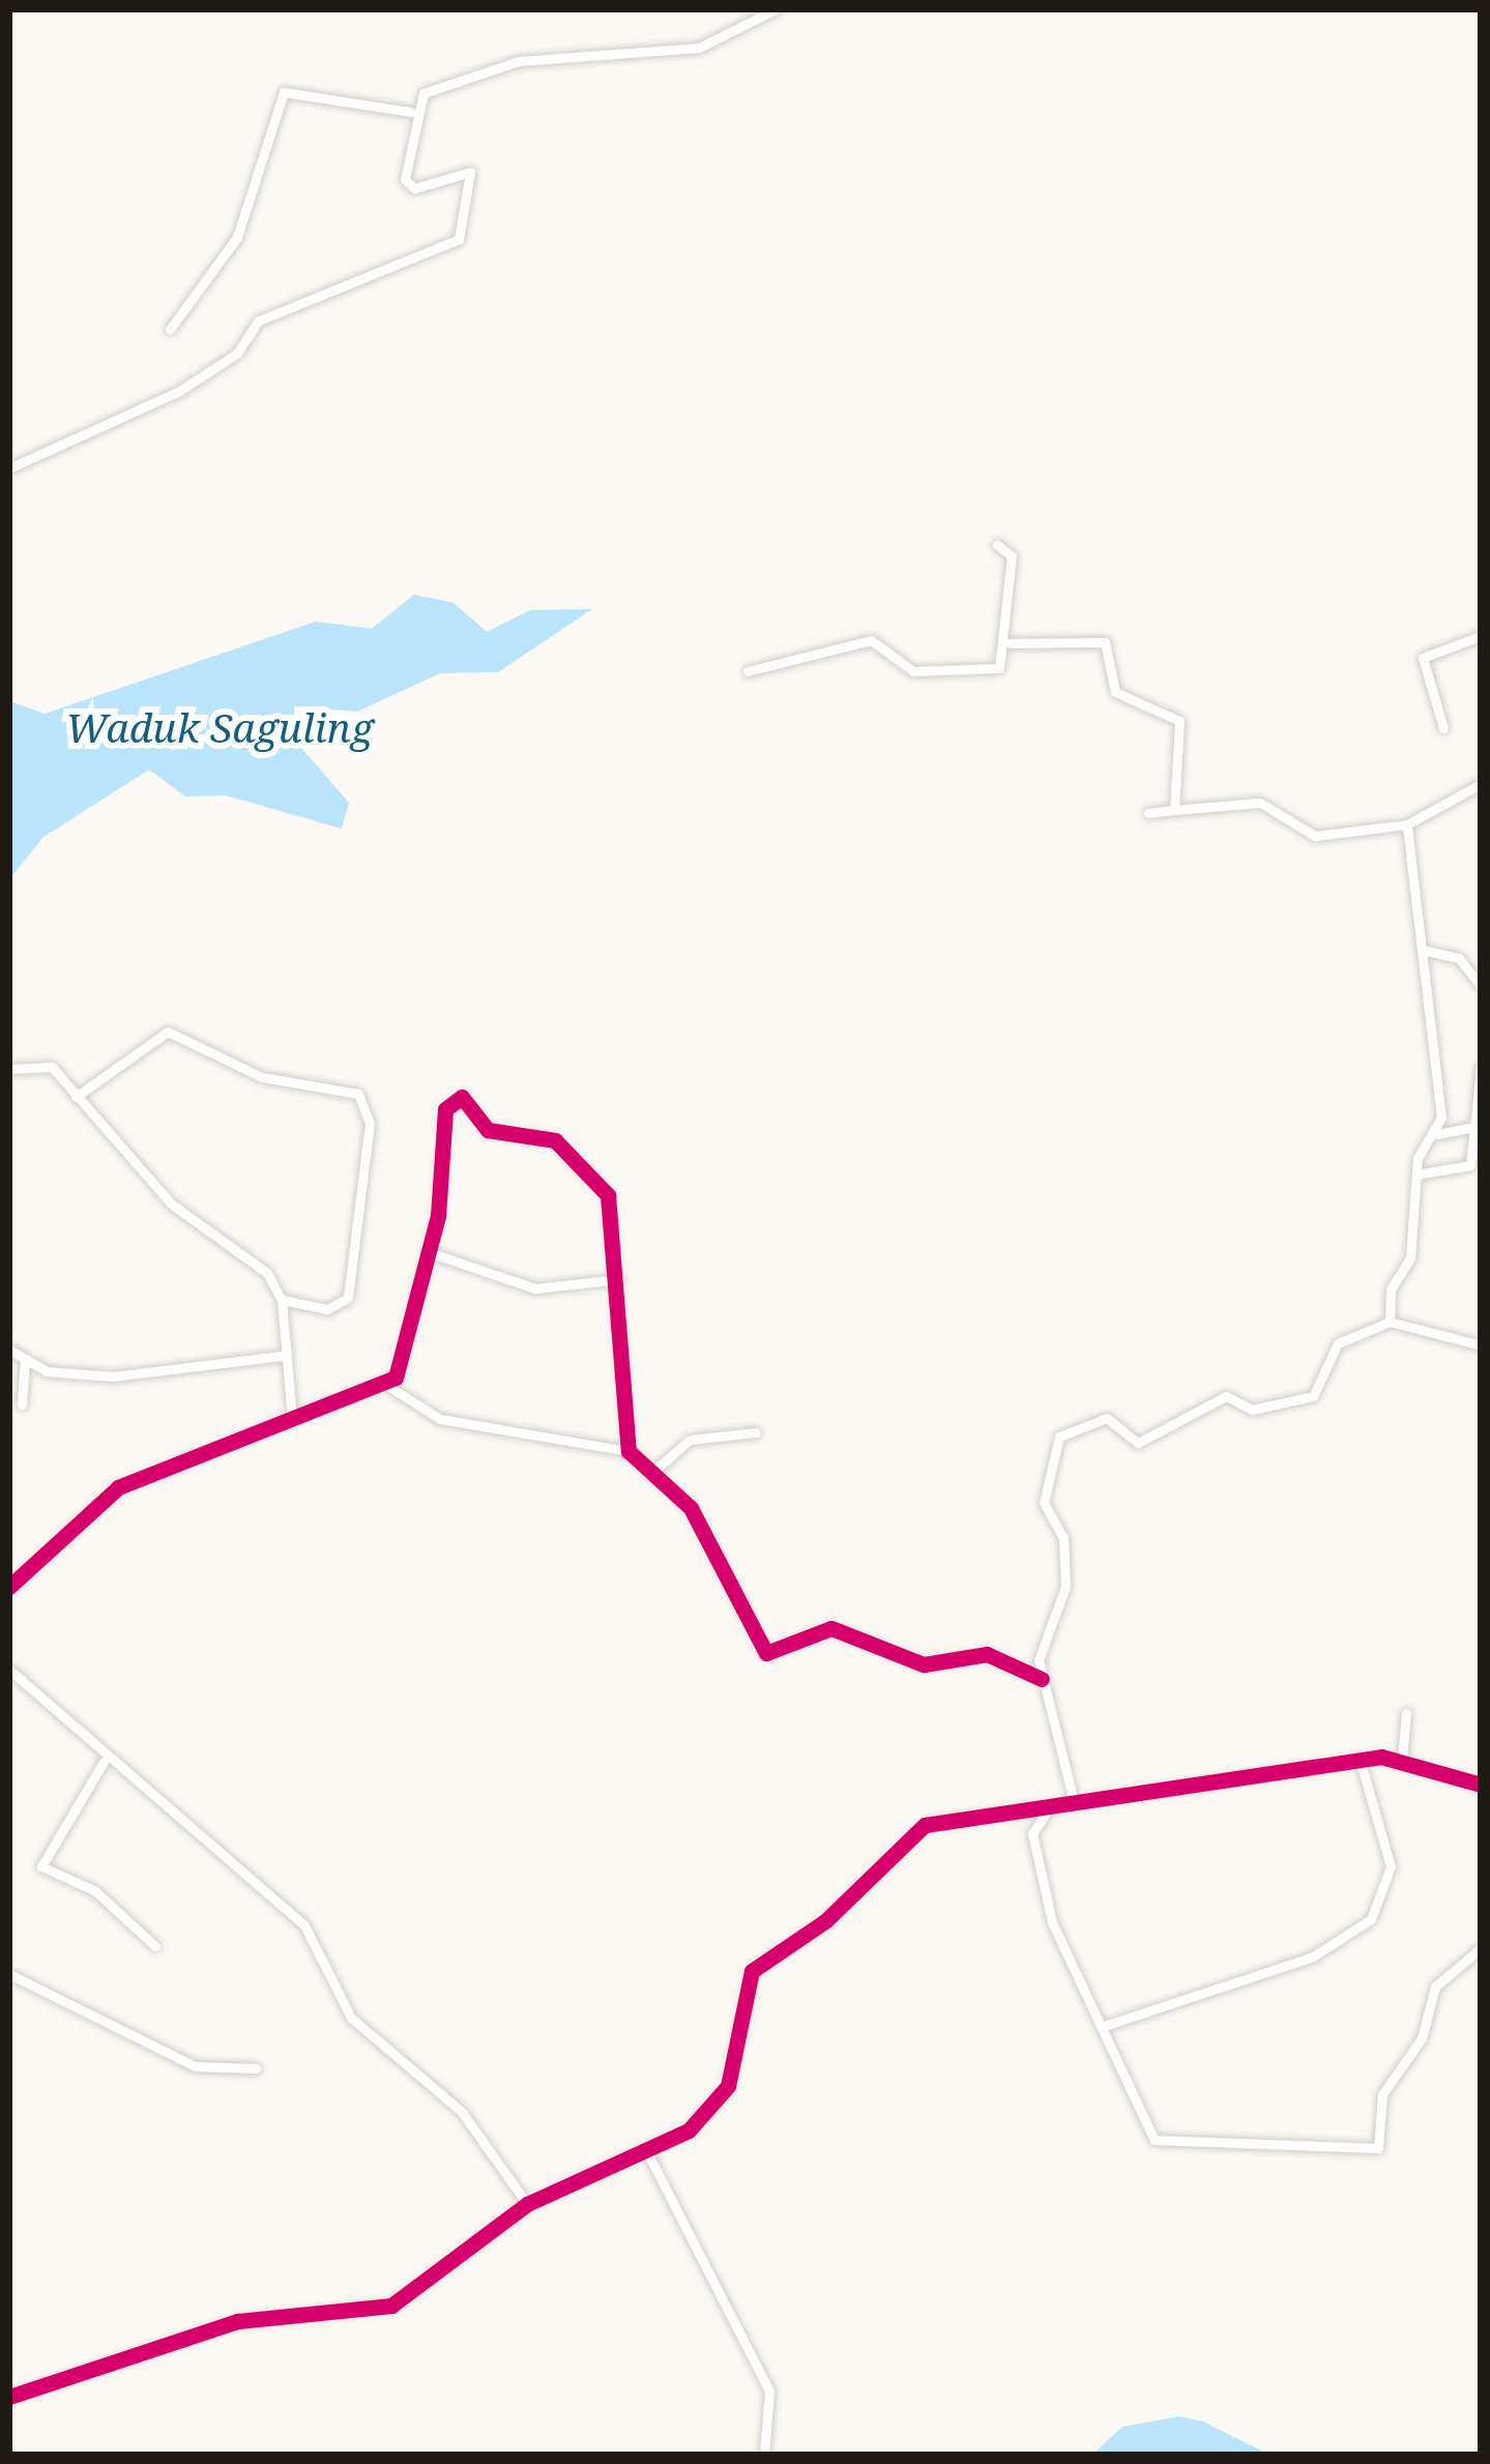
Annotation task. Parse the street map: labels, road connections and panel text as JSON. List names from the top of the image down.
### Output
{
  "water": ["Waduk Saguling"]
}
